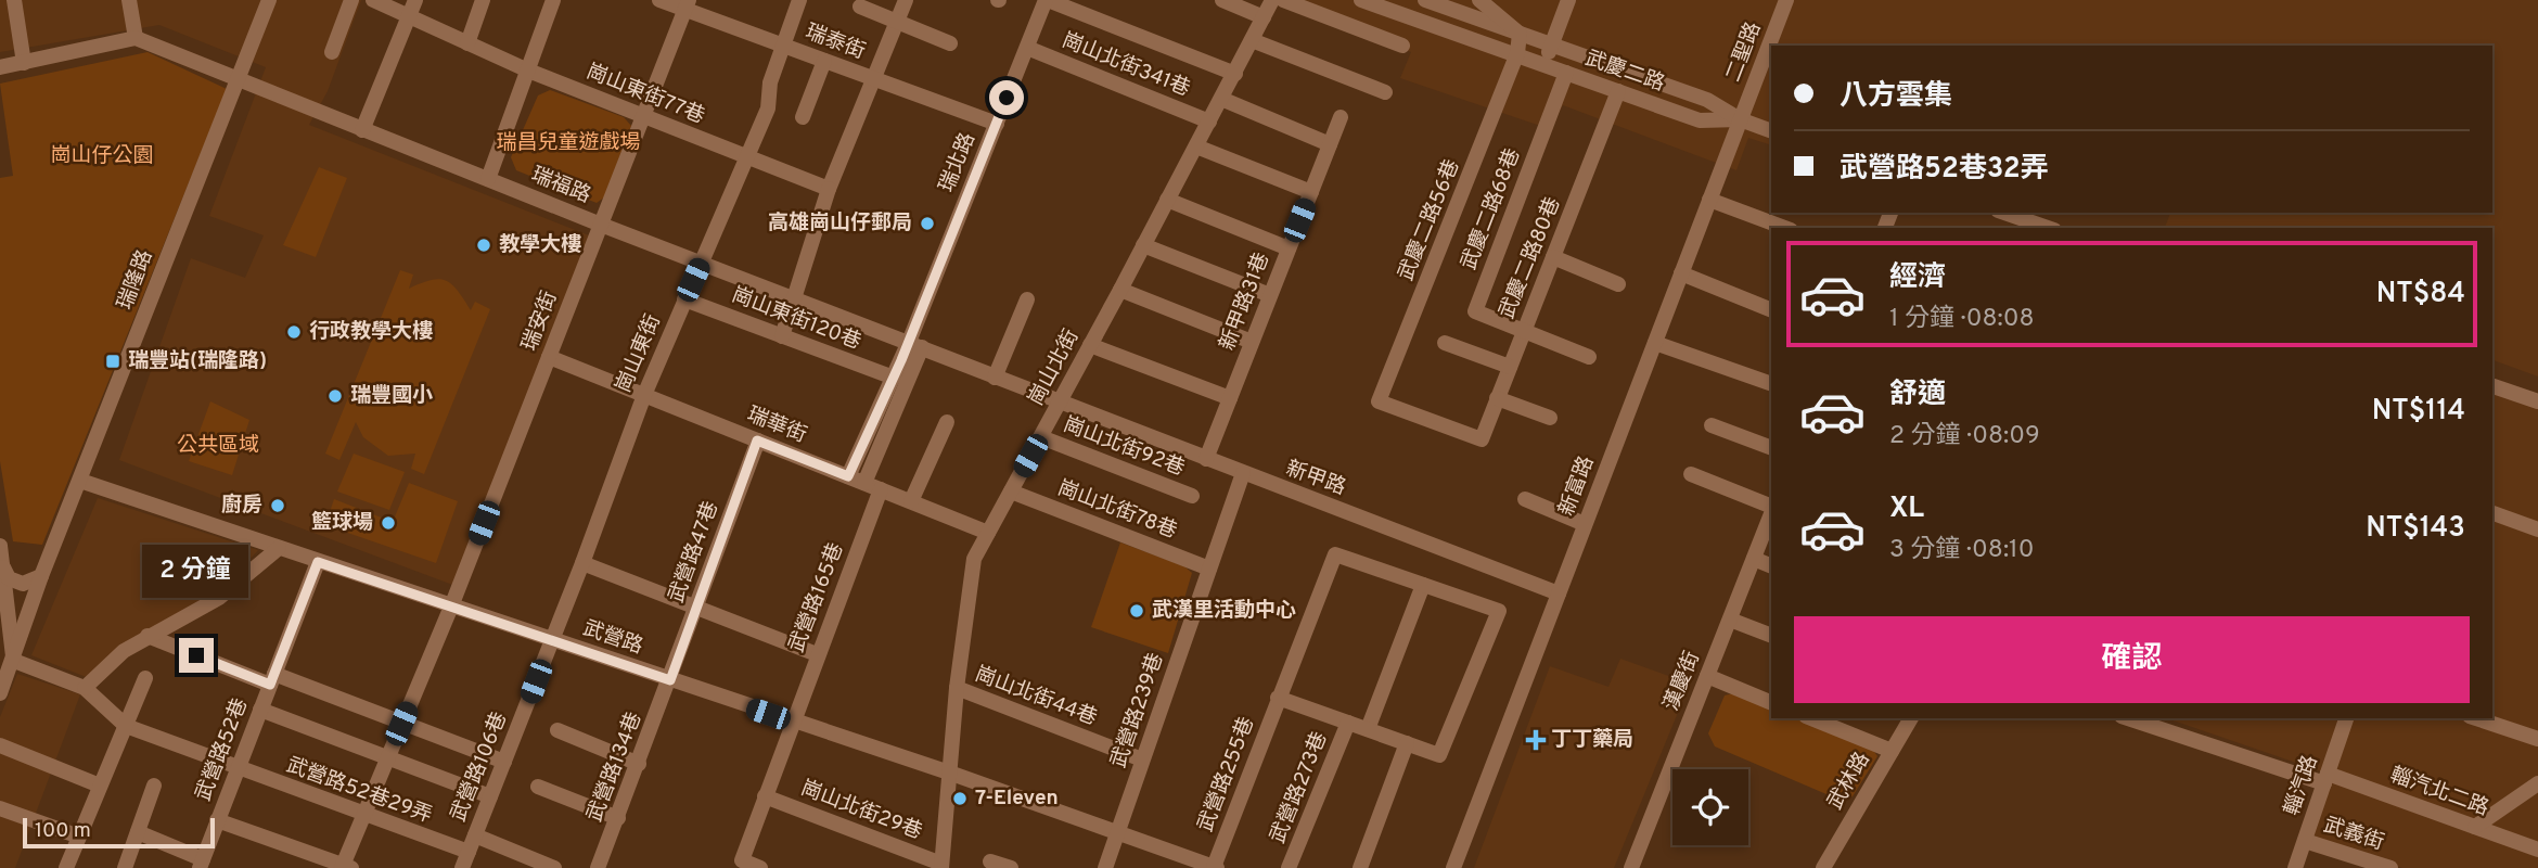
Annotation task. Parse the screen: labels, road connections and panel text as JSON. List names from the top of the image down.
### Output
{
  "streets": {
    "street": [
      "瑞泰街",
      "二聖路",
      "崗山北街341巷",
      "武慶二路",
      "崗山東街77巷",
      "瑞北路",
      "瑞福路",
      "武慶二路68巷",
      "武慶二路56巷",
      "武慶二路80巷",
      "瑞隆路",
      "新甲路31巷",
      "崗山東街120巷",
      "瑞安街",
      "崗山東街",
      "崗山北街",
      "瑞華街",
      "崗山北街92巷",
      "新甲路",
      "新富路",
      "崗山北街78巷",
      "武營路47巷",
      "武營路165巷",
      "武營路",
      "漢慶街",
      "崗山北街44巷",
      "武營路239巷",
      "武營路52巷",
      "武營路106巷",
      "武營路134巷",
      "武營路255巷",
      "武林路",
      "輜汽路",
      "武營路273巷",
      "武營路52巷29弄",
      "輜汽北二路",
      "崗山北街29巷",
      "武義街"
    ]
  },
  "crossings": [
    ["瑞泰街", "瑞北路"],
    ["瑞泰街", "瑞安街"],
    ["瑞泰街", "崗山東街"],
    ["二聖路", "武慶二路"],
    ["二聖路", "新富路"],
    ["崗山北街341巷", "瑞北路"],
    ["崗山北街341巷", "崗山北街"],
    ["武慶二路", "武慶二路68巷"],
    ["武慶二路", "武慶二路56巷"],
    ["武慶二路", "武慶二路80巷"],
    ["武慶二路", "新富路"],
    ["崗山東街77巷", "瑞安街"],
    ["崗山東街77巷", "崗山東街"],
    ["瑞北路", "瑞福路"],
    ["瑞福路", "瑞隆路"],
    ["瑞福路", "瑞安街"],
    ["瑞福路", "崗山東街"],
    ["瑞福路", "崗山北街"],
    ["瑞福路", "新甲路"],
    ["武慶二路68巷", "武慶二路80巷"],
    ["武慶二路56巷", "武慶二路80巷"],
    ["瑞隆路", "武營路"],
    ["新甲路31巷", "新甲路"],
    ["崗山東街120巷", "崗山東街"],
    ["瑞安街", "瑞華街"],
    ["瑞安街", "武營路"],
    ["瑞安街", "武營路52巷29弄"],
    ["崗山東街", "瑞華街"],
    ["崗山東街", "武營路"],
    ["崗山東街", "武營路106巷"],
    ["崗山北街", "瑞華街"],
    ["崗山北街", "崗山北街92巷"],
    ["崗山北街", "新甲路"],
    ["崗山北街", "崗山北街78巷"],
    ["崗山北街", "武營路"],
    ["崗山北街", "崗山北街44巷"],
    ["崗山北街", "崗山北街29巷"],
    ["瑞華街", "武營路47巷"],
    ["瑞華街", "武營路165巷"],
    ["新甲路", "新富路"],
    ["新甲路", "武營路239巷"],
    ["崗山北街78巷", "武營路239巷"],
    ["武營路47巷", "武營路"],
    ["武營路47巷", "武營路134巷"],
    ["武營路165巷", "武營路"],
    ["武營路165巷", "崗山北街29巷"],
    ["武營路", "武營路239巷"],
    ["武營路", "武營路52巷"],
    ["武營路", "武營路106巷"],
    ["武營路", "武營路134巷"],
    ["武營路", "武營路255巷"],
    ["崗山北街44巷", "武營路239巷"],
    ["武營路52巷", "武營路52巷29弄"],
    ["武營路106巷", "武營路52巷29弄"],
    ["輜汽路", "輜汽北二路"],
    ["輜汽路", "武義街"]
  ],
  "parks": ["瑞昌兒童遊戲場", "崗山仔公園", "公共區域"],
  "places": {
    "other": [
      "高雄崗山仔郵局",
      "教學大樓",
      "行政教學大樓",
      "瑞豐國小",
      "廚房",
      "籃球場",
      "武漢里活動中心",
      "7-Eleven"
    ],
    "transit": ["瑞豐站(瑞隆路)"],
    "health": ["丁丁藥局"]
  },
  "scale_bar": "100 m",
  "page": {
    "banner": ["八方雲集", "武營路52巷32弄"],
    "list": [
      {
        "name": "經濟",
        "note": "1 分鐘 · 08:08",
        "value": "NT$84"
      },
      {
        "name": "舒適",
        "note": "2 分鐘 · 08:09",
        "value": "NT$114"
      },
      {
        "name": "XL",
        "note": "3 分鐘 · 08:10",
        "value": "NT$143"
      }
    ],
    "bubble": "2 分鐘",
    "buttons": "確認",
    "scale": "100 m"
  }
}
